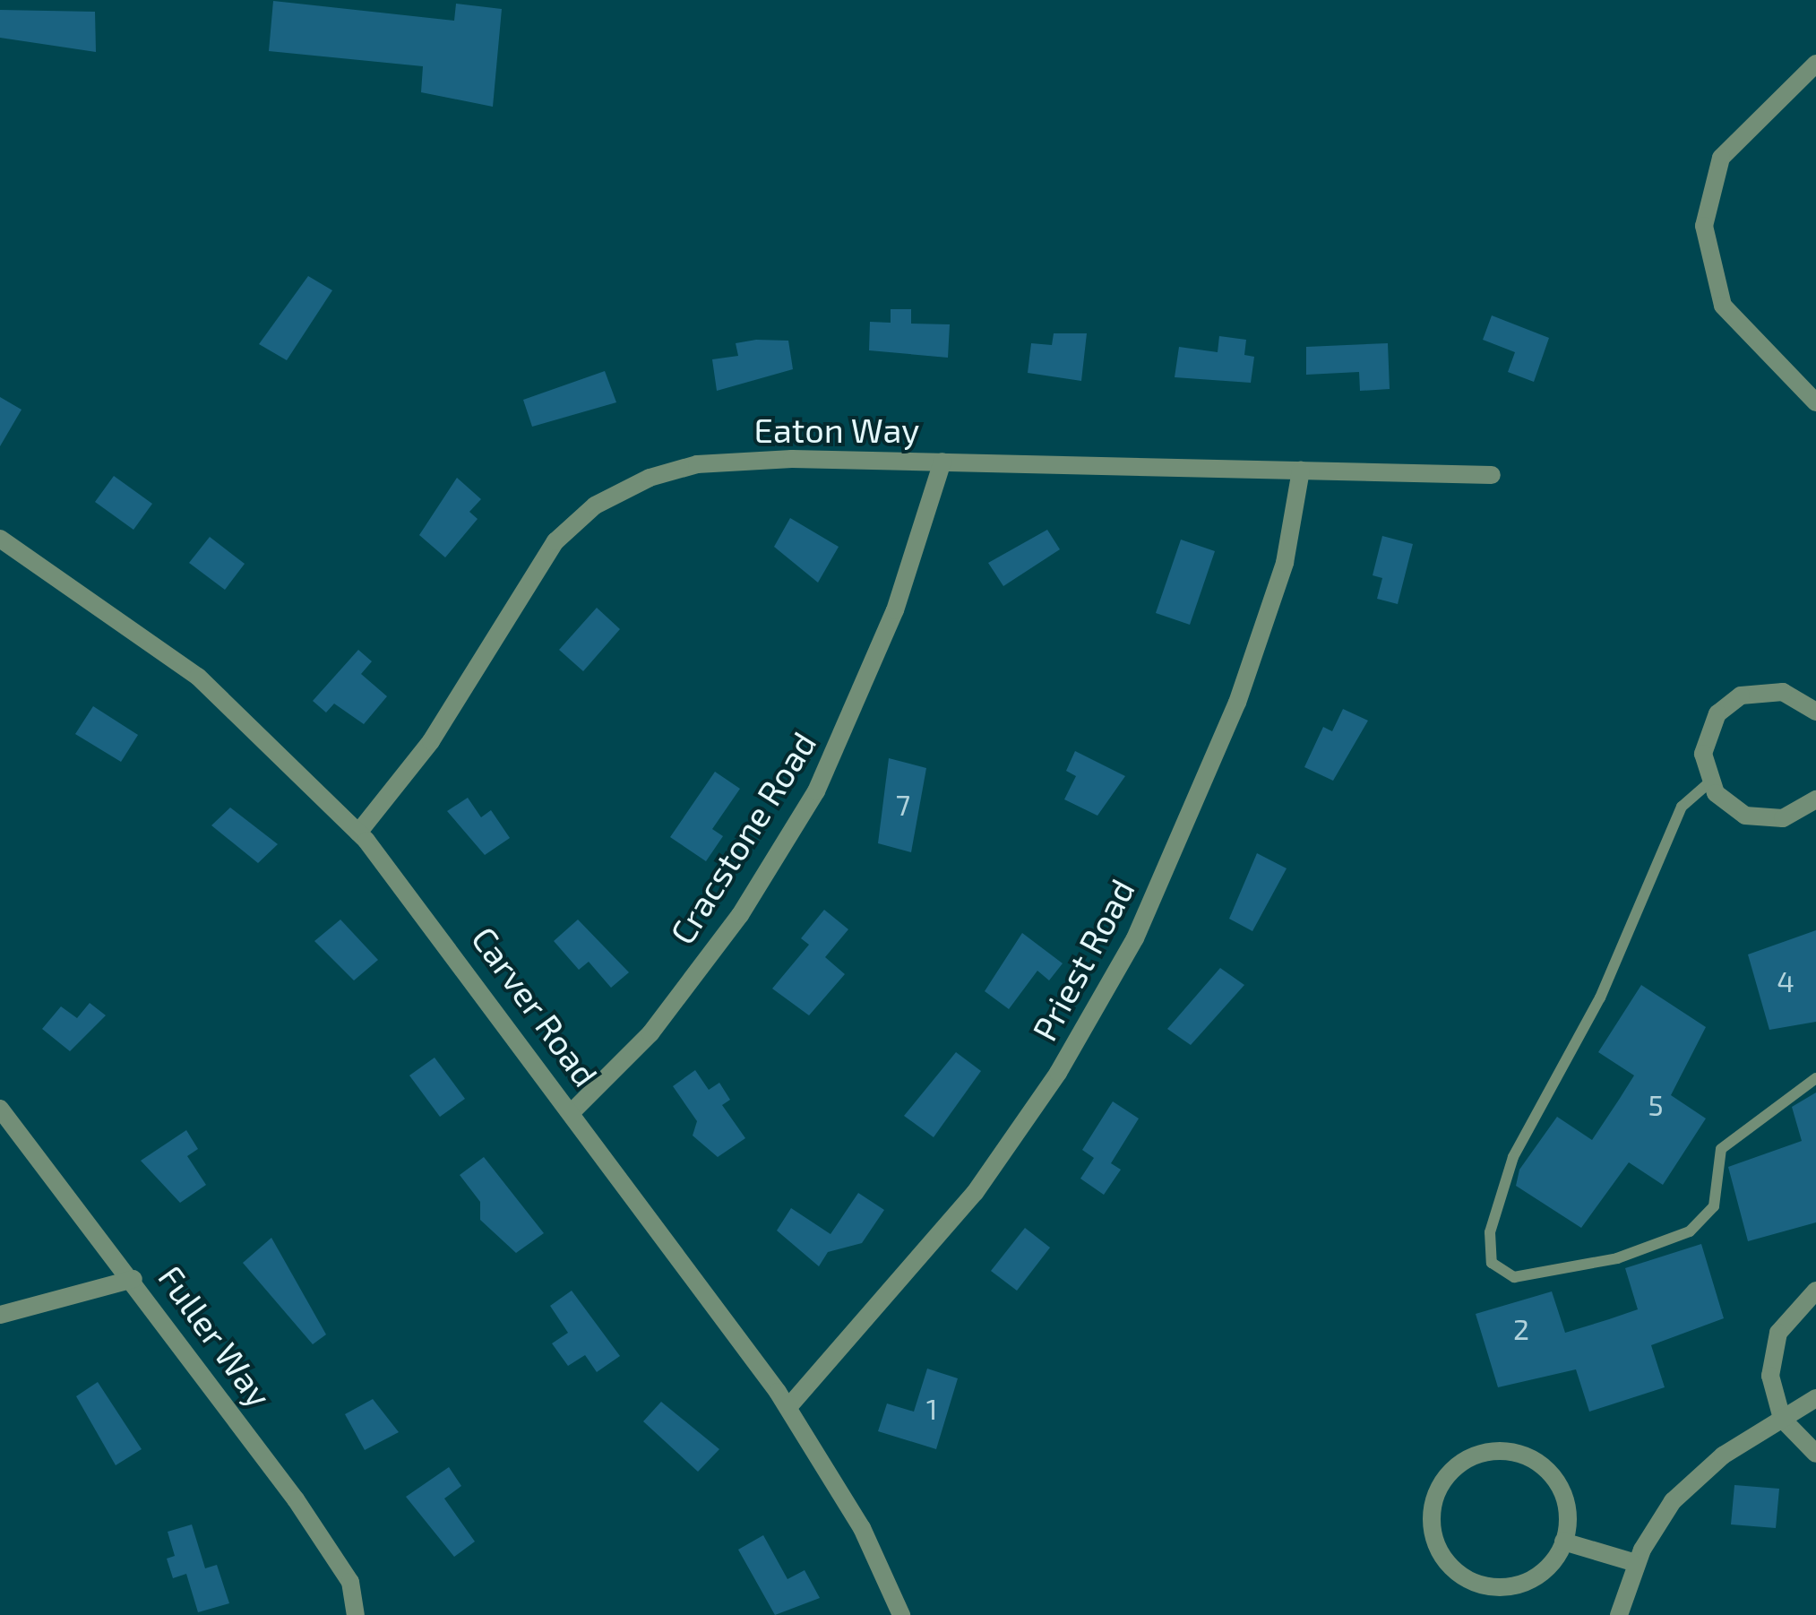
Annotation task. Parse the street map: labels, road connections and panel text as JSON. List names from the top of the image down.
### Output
{
  "streets": {
    "street": [
      "Eaton Way",
      "Cracstone Road",
      "Priest Road",
      "Carver Road",
      "Fuller Way"
    ]
  },
  "crossings": [
    ["Eaton Way", "Cracstone Road"],
    ["Eaton Way", "Priest Road"],
    ["Eaton Way", "Carver Road"],
    ["Cracstone Road", "Carver Road"],
    ["Priest Road", "Carver Road"]
  ],
  "house_numbers": [
    "7",
    "4",
    "5",
    "2",
    "1"
  ]
}
